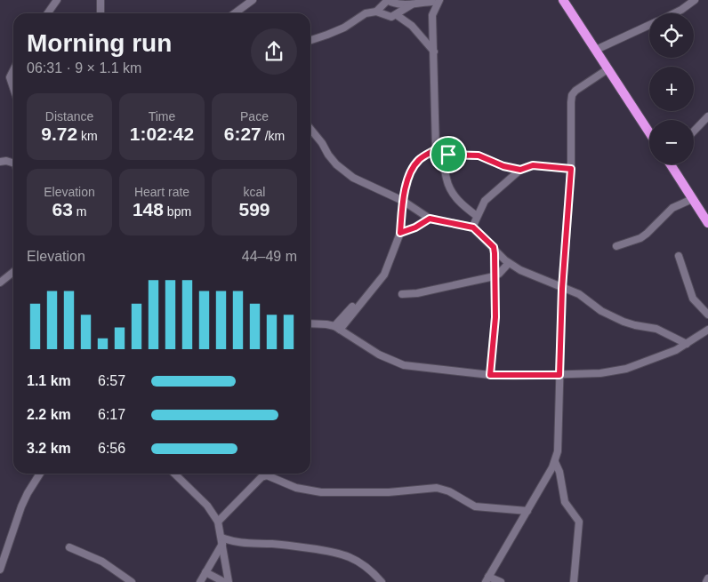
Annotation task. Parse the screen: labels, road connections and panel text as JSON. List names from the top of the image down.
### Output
{
  "page": {
    "map_buttons": ["+", "−"],
    "heading": ["Morning run", "06:31 · 9 × 1.1 km"],
    "stats": [
      ["Distance", "9.72 km"],
      ["Time", "1:02:42"],
      ["Pace", "6:27 /km"],
      ["Elevation", "63 m"],
      ["Heart rate", "148 bpm"],
      ["kcal", "599"]
    ],
    "chart": ["Elevation", "44–49 m"],
    "list": [
      {
        "name": "1.1 km",
        "note": "6:57"
      },
      {
        "name": "2.2 km",
        "note": "6:17"
      },
      {
        "name": "3.2 km",
        "note": "6:56"
      }
    ]
  }
}
